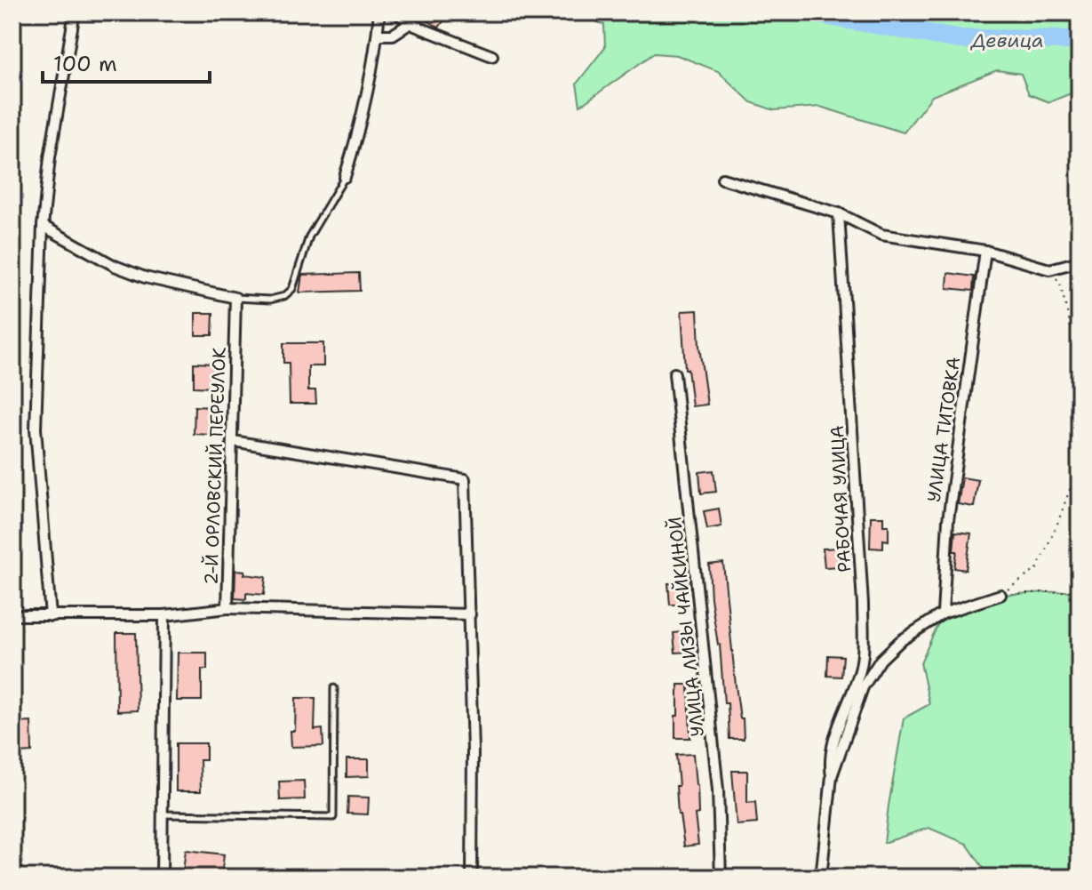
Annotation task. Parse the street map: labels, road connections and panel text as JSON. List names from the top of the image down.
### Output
{
  "streets": {
    "street": [
      "УЛИЦА ТИТОВКА",
      "2-Й ОРЛОВСКИЙ ПЕРЕУЛОК",
      "РАБОЧАЯ УЛИЦА",
      "УЛИЦА ЛИЗЫ ЧАЙКИНОЙ"
    ]
  },
  "water": ["Девица"],
  "scale_bar": "100 m"
}
